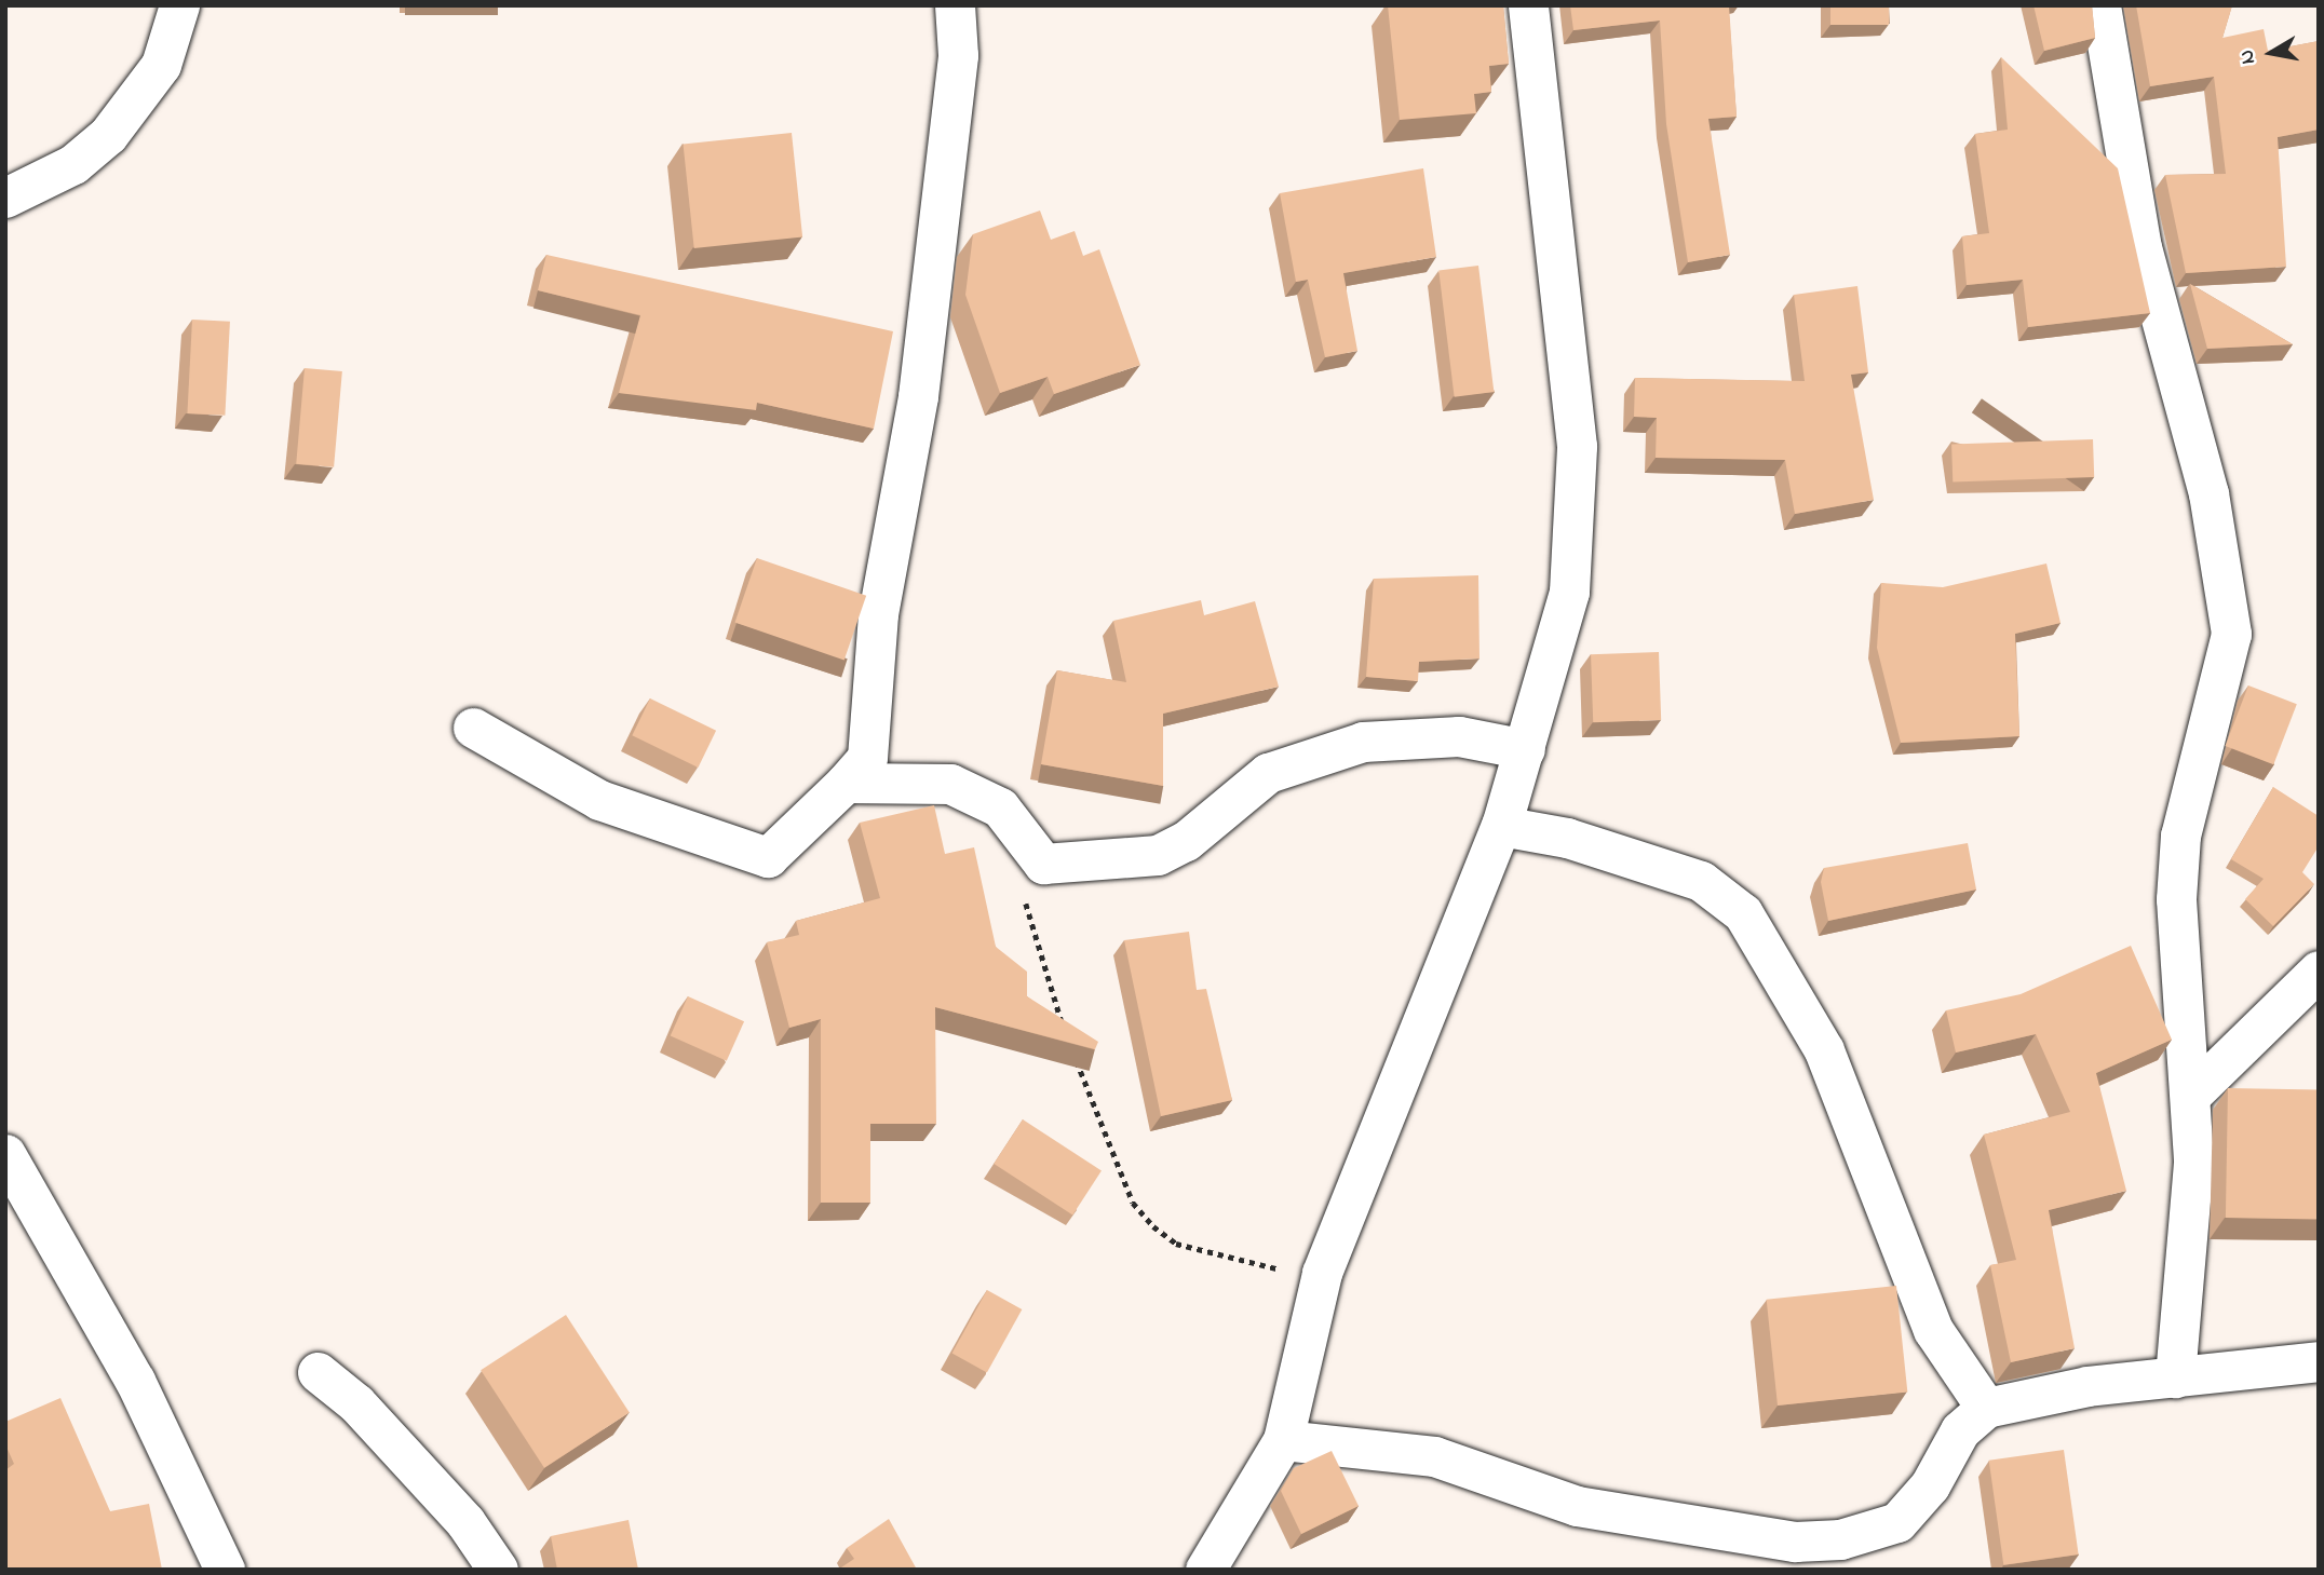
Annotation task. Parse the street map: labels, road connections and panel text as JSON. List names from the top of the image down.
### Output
{
  "north": "left"
}
